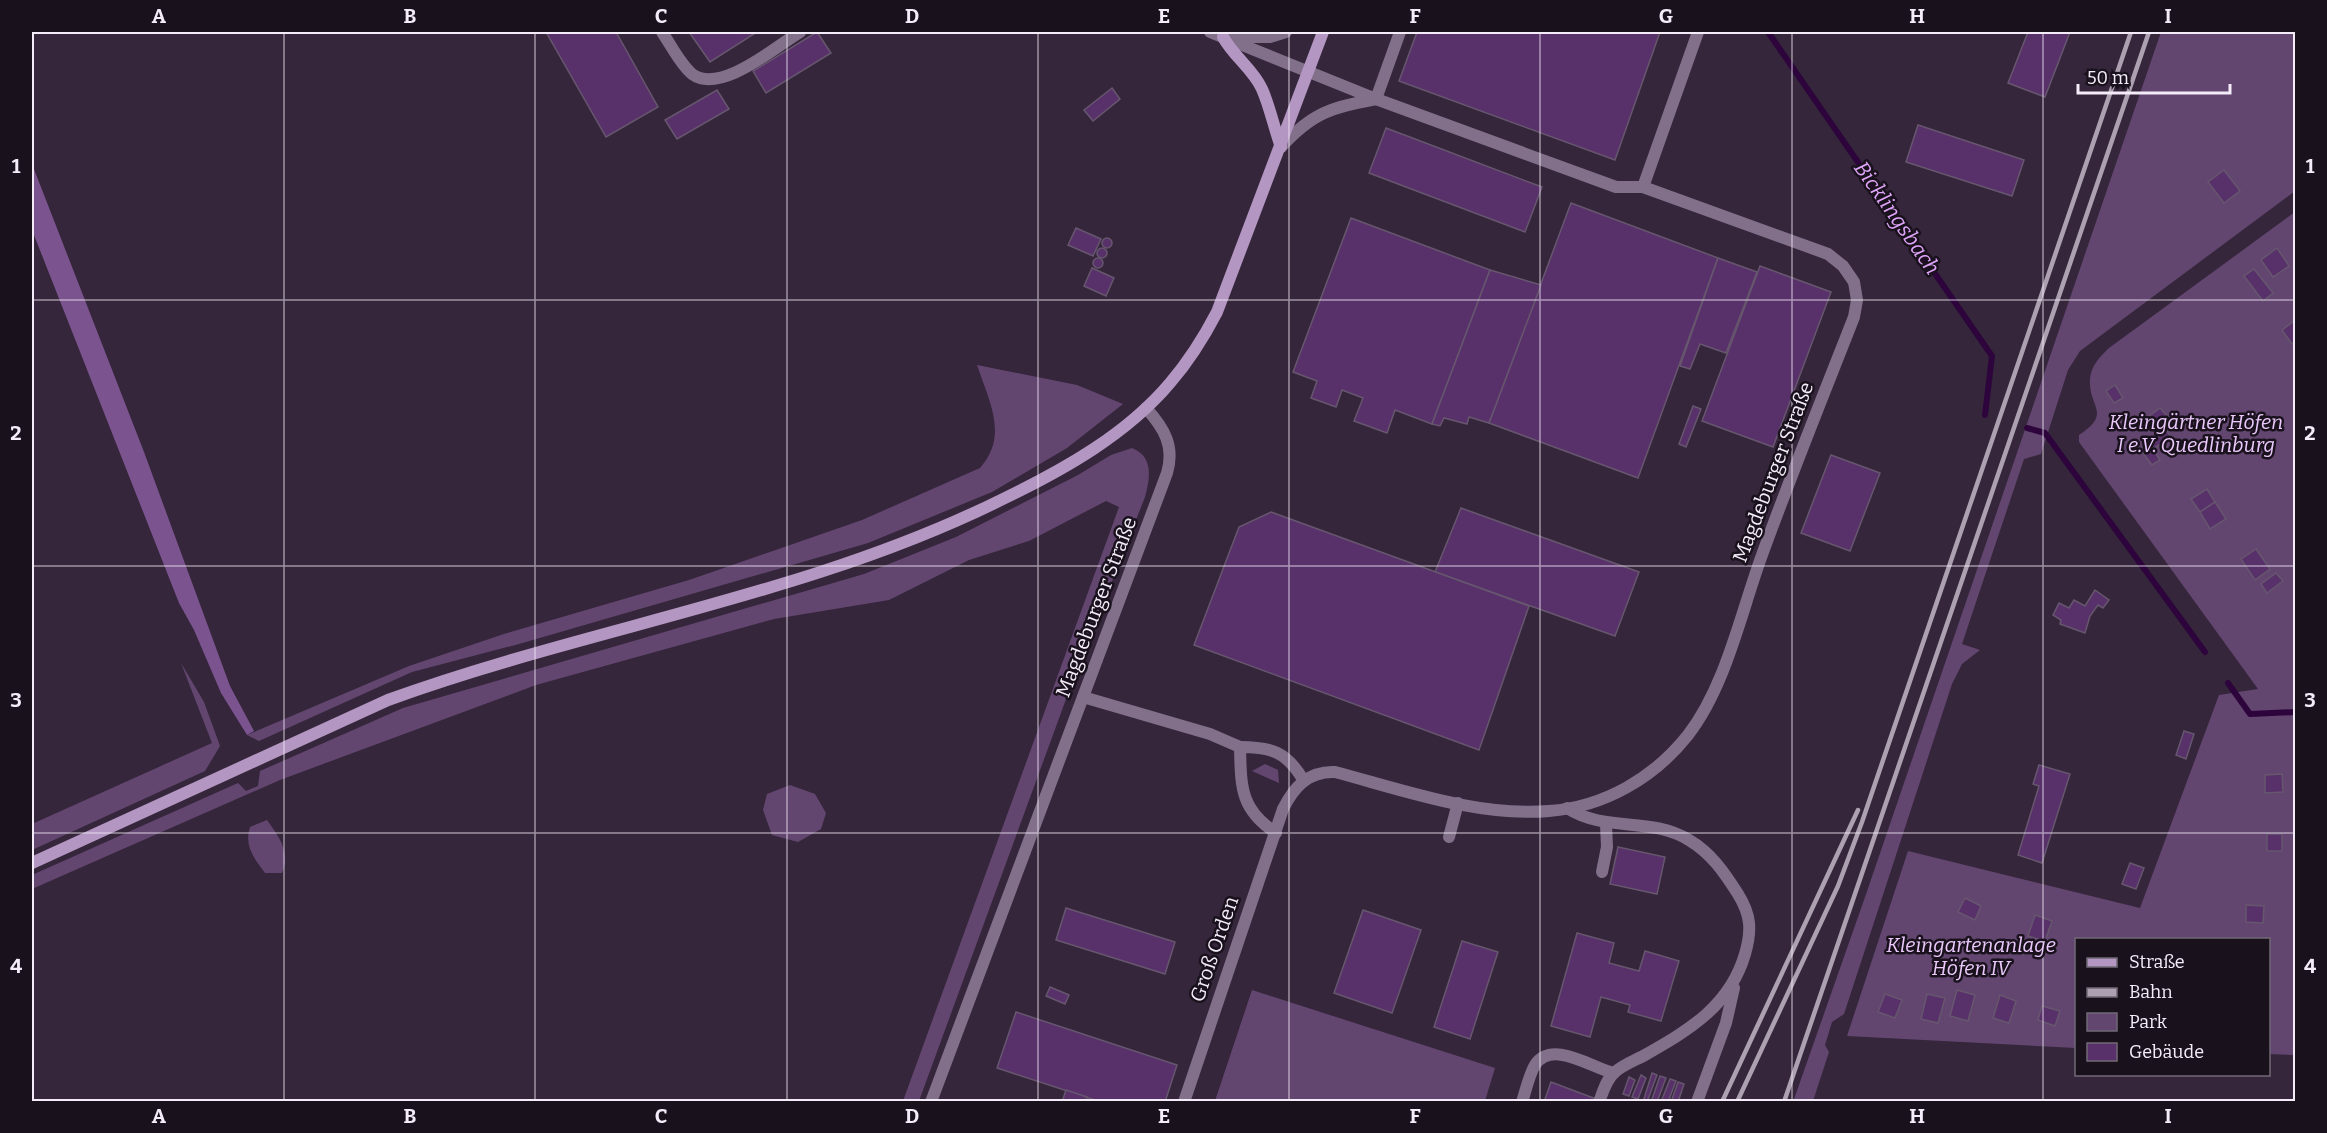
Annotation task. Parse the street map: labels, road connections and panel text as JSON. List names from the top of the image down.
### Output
{
  "streets": {
    "street": ["Magdeburger Straße", "Groß Orden"]
  },
  "crossings": [
    ["Magdeburger Straße", "Groß Orden"]
  ],
  "water": ["Bicklingsbach"],
  "parks": ["Kleingärtner Höfen I e.V. Quedlinburg", "Kleingartenanlage Höfen IV"],
  "legend": [
    "Straße",
    "Bahn",
    "Park",
    "Gebäude"
  ],
  "scale_bar": "50 m",
  "grid": {
    "columns": [
      "A",
      "B",
      "C",
      "D",
      "E",
      "F",
      "G",
      "H",
      "I"
    ],
    "rows": [
      "1",
      "2",
      "3",
      "4"
    ]
  }
}
